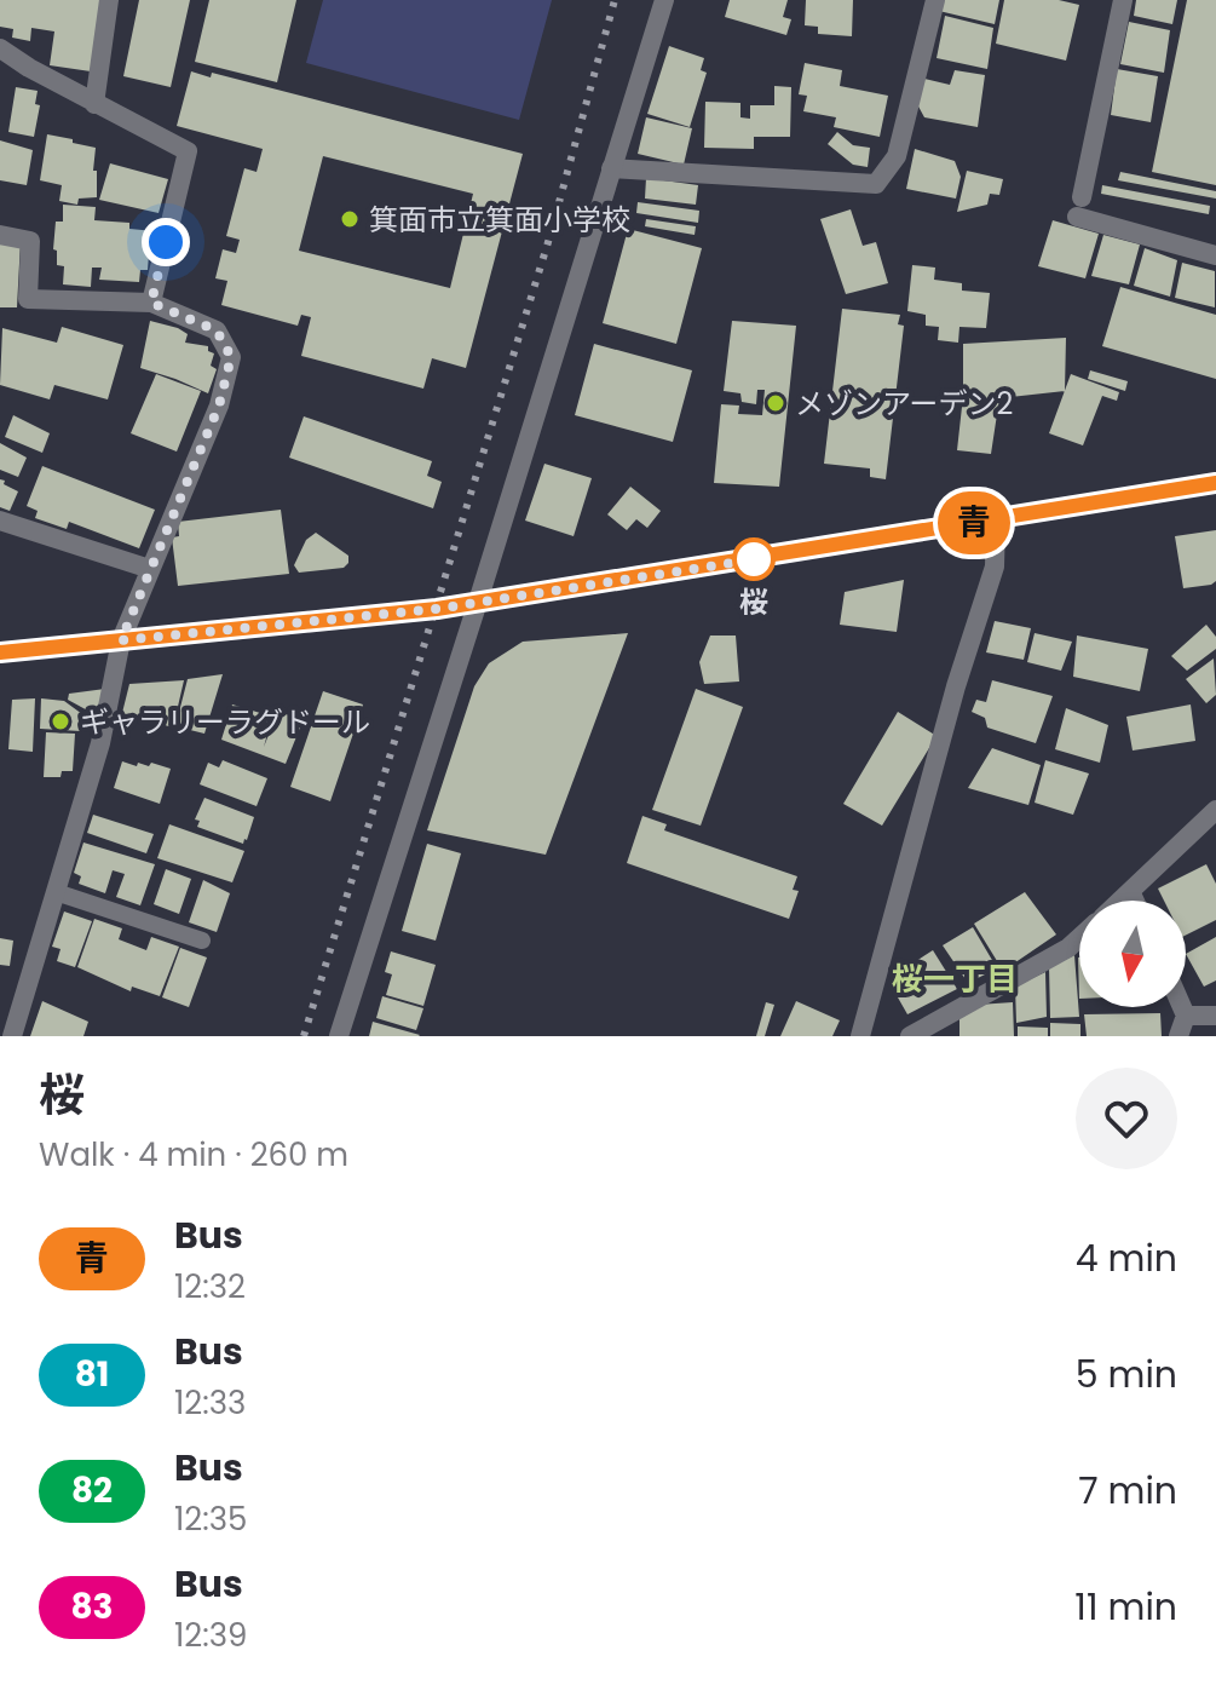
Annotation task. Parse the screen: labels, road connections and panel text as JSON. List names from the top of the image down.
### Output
{
  "districts": ["桜一丁目"],
  "places": [
    "箕面市立箕面小学校",
    "メゾンアーデン2",
    "桜",
    "ギャラリーラグドール"
  ],
  "lines": ["bus line 青"],
  "north": "bottom",
  "page": {
    "on_map": "青",
    "heading": ["桜", "Walk · 4 min · 260 m"],
    "list": [
      {
        "mark": "青",
        "name": "Bus",
        "note": "12:32",
        "value": "4 min"
      },
      {
        "mark": "81",
        "name": "Bus",
        "note": "12:33",
        "value": "5 min"
      },
      {
        "mark": "82",
        "name": "Bus",
        "note": "12:35",
        "value": "7 min"
      },
      {
        "mark": "83",
        "name": "Bus",
        "note": "12:39",
        "value": "11 min"
      }
    ]
  }
}
